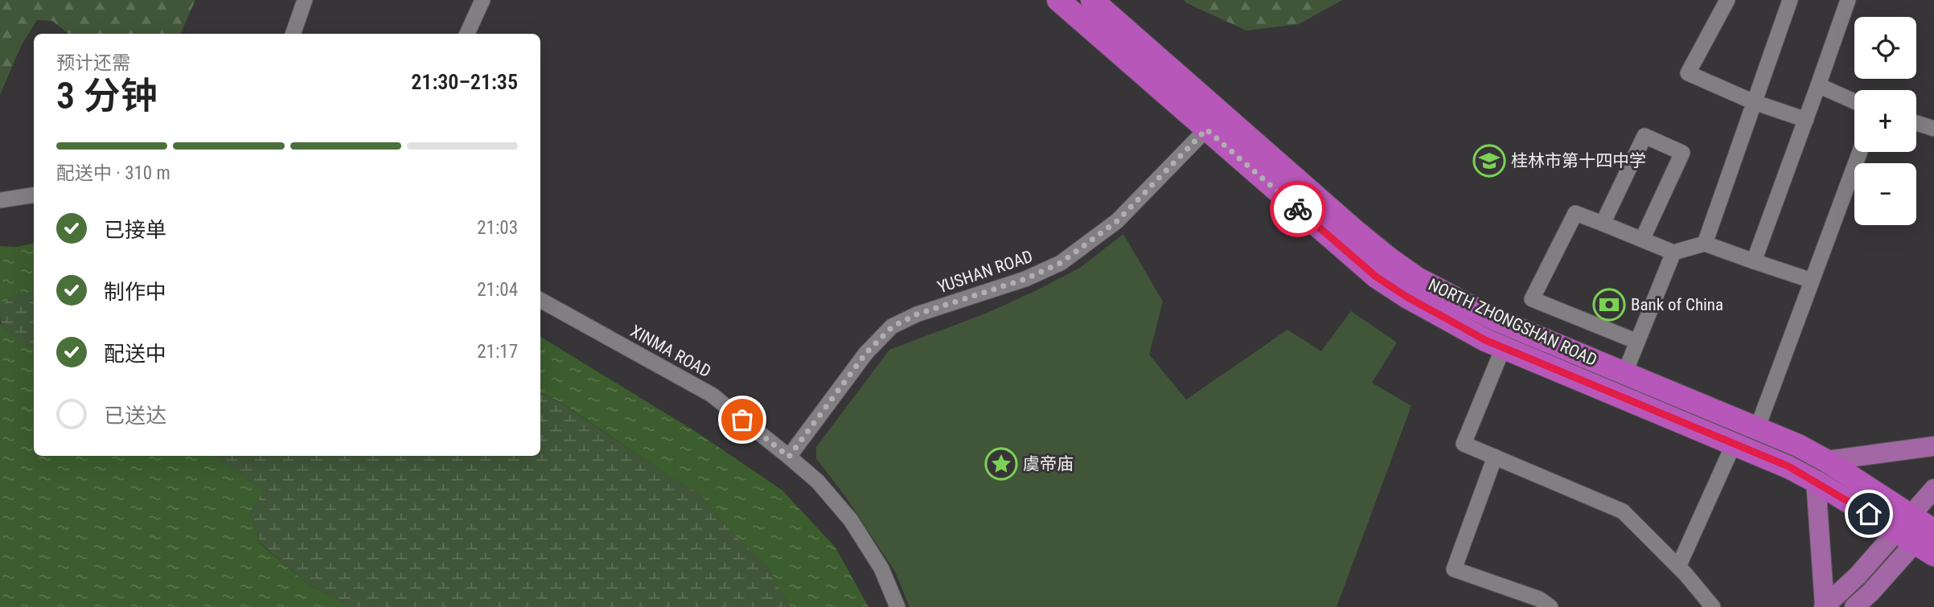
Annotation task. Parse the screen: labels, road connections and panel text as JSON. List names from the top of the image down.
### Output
{
  "streets": {
    "highway": ["NORTH ZHONGSHAN ROAD"],
    "street": ["YUSHAN ROAD", "XINMA ROAD"]
  },
  "crossings": [
    ["YUSHAN ROAD", "NORTH ZHONGSHAN ROAD"],
    ["YUSHAN ROAD", "XINMA ROAD"]
  ],
  "places": {
    "school or university": ["桂林市第十四中学"],
    "bank": ["Bank of China"],
    "place": ["虞帝庙"]
  },
  "page": {
    "map_buttons": ["+", "−"],
    "heading": ["3 分钟", "预计还需", "21:30–21:35"],
    "bar": "配送中 · 310 m",
    "list": [
      ["已接单", "21:03"],
      ["制作中", "21:04"],
      ["配送中", "21:17"],
      "已送达"
    ]
  }
}
